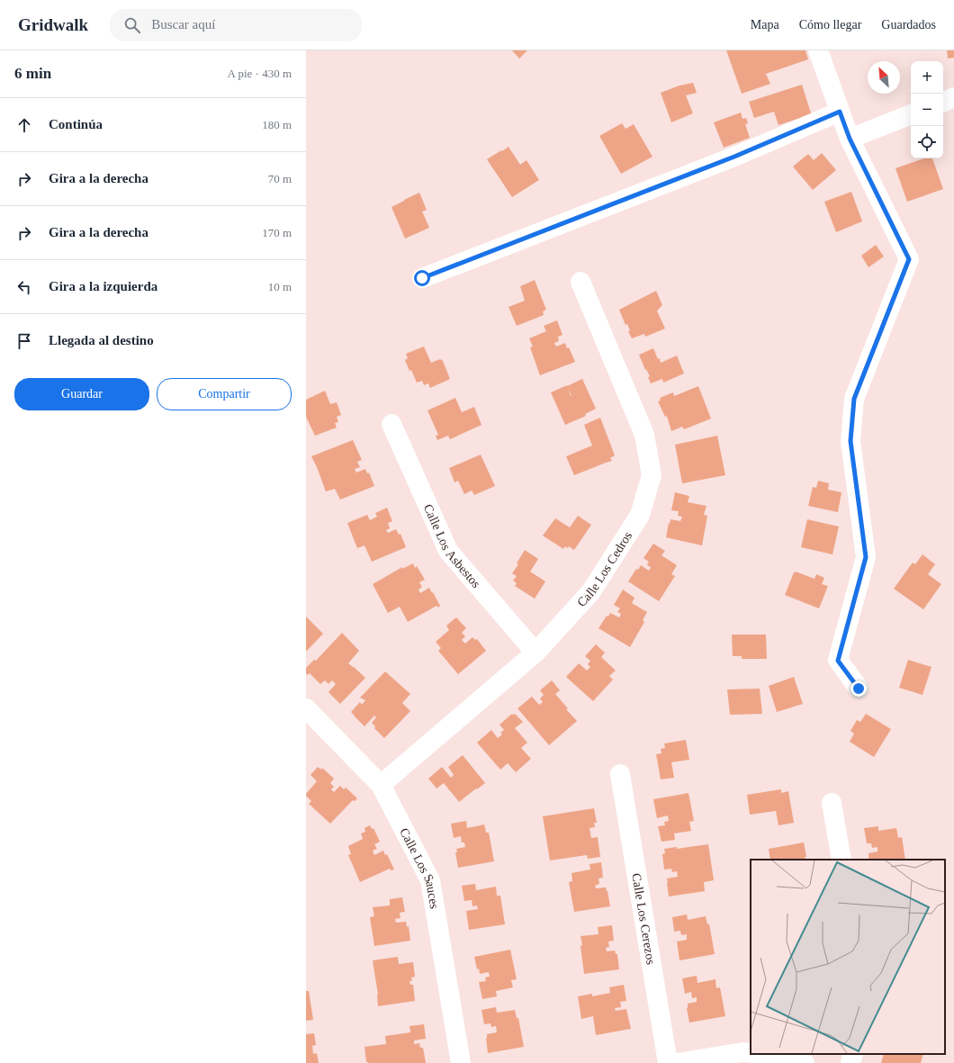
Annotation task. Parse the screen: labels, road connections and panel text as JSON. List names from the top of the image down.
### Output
{
  "streets": {
    "street": [
      "Calle Los Asbestos",
      "Calle Los Cedros",
      "Calle Los Sauces",
      "Calle Los Cerezos"
    ]
  },
  "crossings": [
    ["Calle Los Asbestos", "Calle Los Cedros"],
    ["Calle Los Cedros", "Calle Los Sauces"]
  ],
  "north": "top left",
  "page": {
    "header": "Gridwalk",
    "search": "Buscar aquí",
    "nav": ["Mapa", "Cómo llegar", "Guardados"],
    "heading": ["6 min", "A pie · 430 m"],
    "map_buttons": ["+", "−"],
    "list": [
      ["Continúa", "180 m"],
      ["Gira a la derecha", "70 m"],
      ["Gira a la derecha", "170 m"],
      ["Gira a la izquierda", "10 m"],
      "Llegada al destino"
    ],
    "buttons": ["Guardar", "Compartir"]
  }
}
